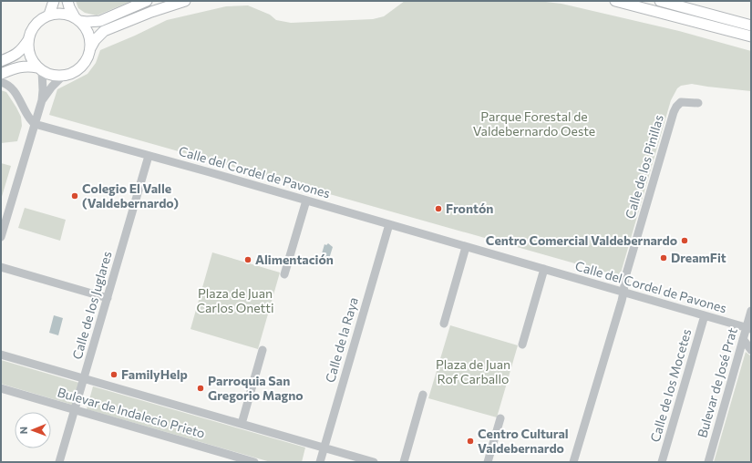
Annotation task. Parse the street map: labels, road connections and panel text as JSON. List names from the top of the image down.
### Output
{
  "streets": {
    "street": [
      "Calle de los Pinillas",
      "Calle del Cordel de Pavones",
      "Calle de los Juglares",
      "Calle de la Raya",
      "Bulevar de José Prat",
      "Calle de los Mocetes",
      "Bulevar de Indalecio Prieto"
    ]
  },
  "crossings": [
    ["Calle de los Pinillas", "Calle del Cordel de Pavones"],
    ["Calle del Cordel de Pavones", "Calle de los Juglares"],
    ["Calle del Cordel de Pavones", "Calle de la Raya"],
    ["Calle del Cordel de Pavones", "Bulevar de José Prat"],
    ["Calle del Cordel de Pavones", "Calle de los Mocetes"],
    ["Calle de los Juglares", "Bulevar de Indalecio Prieto"],
    ["Calle de la Raya", "Bulevar de Indalecio Prieto"]
  ],
  "parks": ["Parque Forestal de Valdebernardo Oeste", "Plaza de Juan Carlos Onetti", "Plaza de Juan Rof Carballo"],
  "places": [
    "Colegio El Valle (Valdebernardo)",
    "Frontón",
    "Centro Comercial Valdebernardo",
    "DreamFit",
    "Alimentación",
    "FamilyHelp",
    "Parroquia San Gregorio Magno",
    "Centro Cultural Valdebernardo"
  ],
  "north": "left"
}
